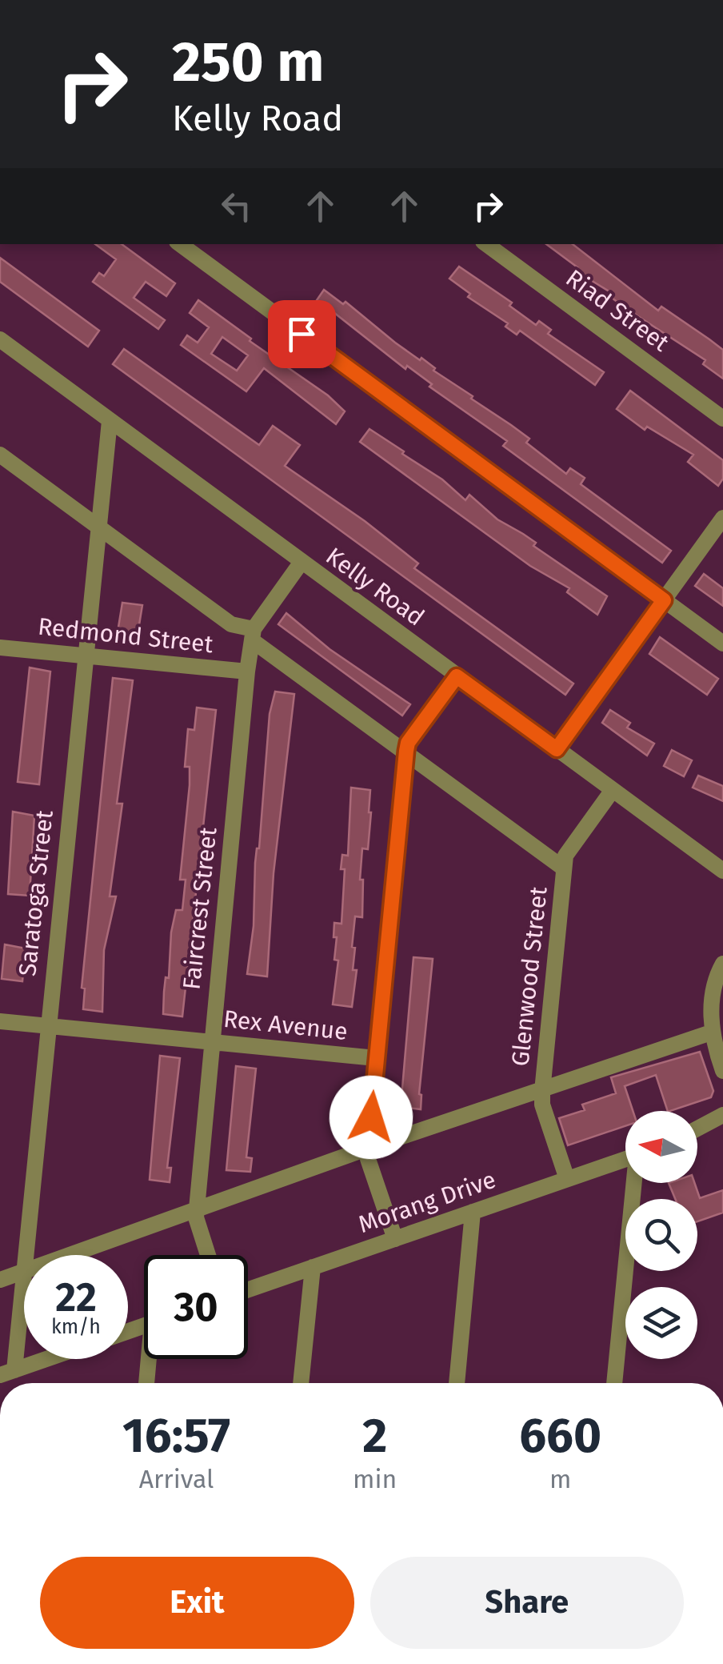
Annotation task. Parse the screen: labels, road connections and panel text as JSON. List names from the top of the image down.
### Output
{
  "streets": {
    "street": [
      "Riad Street",
      "Kelly Road",
      "Redmond Street",
      "Saratoga Street",
      "Faircrest Street",
      "Glenwood Street",
      "Rex Avenue",
      "Morang Drive"
    ]
  },
  "crossings": [
    ["Kelly Road", "Saratoga Street"],
    ["Kelly Road", "Faircrest Street"],
    ["Kelly Road", "Glenwood Street"],
    ["Redmond Street", "Saratoga Street"],
    ["Redmond Street", "Faircrest Street"],
    ["Saratoga Street", "Rex Avenue"],
    ["Faircrest Street", "Rex Avenue"],
    ["Glenwood Street", "Morang Drive"]
  ],
  "north": "left",
  "page": {
    "turn": ["250 m", "Kelly Road"],
    "speed": "22 km/h",
    "limit": "30",
    "eta": [
      "16:57",
      "Arrival",
      "2",
      "min",
      "660",
      "m"
    ],
    "buttons": ["Exit", "Share"]
  }
}
